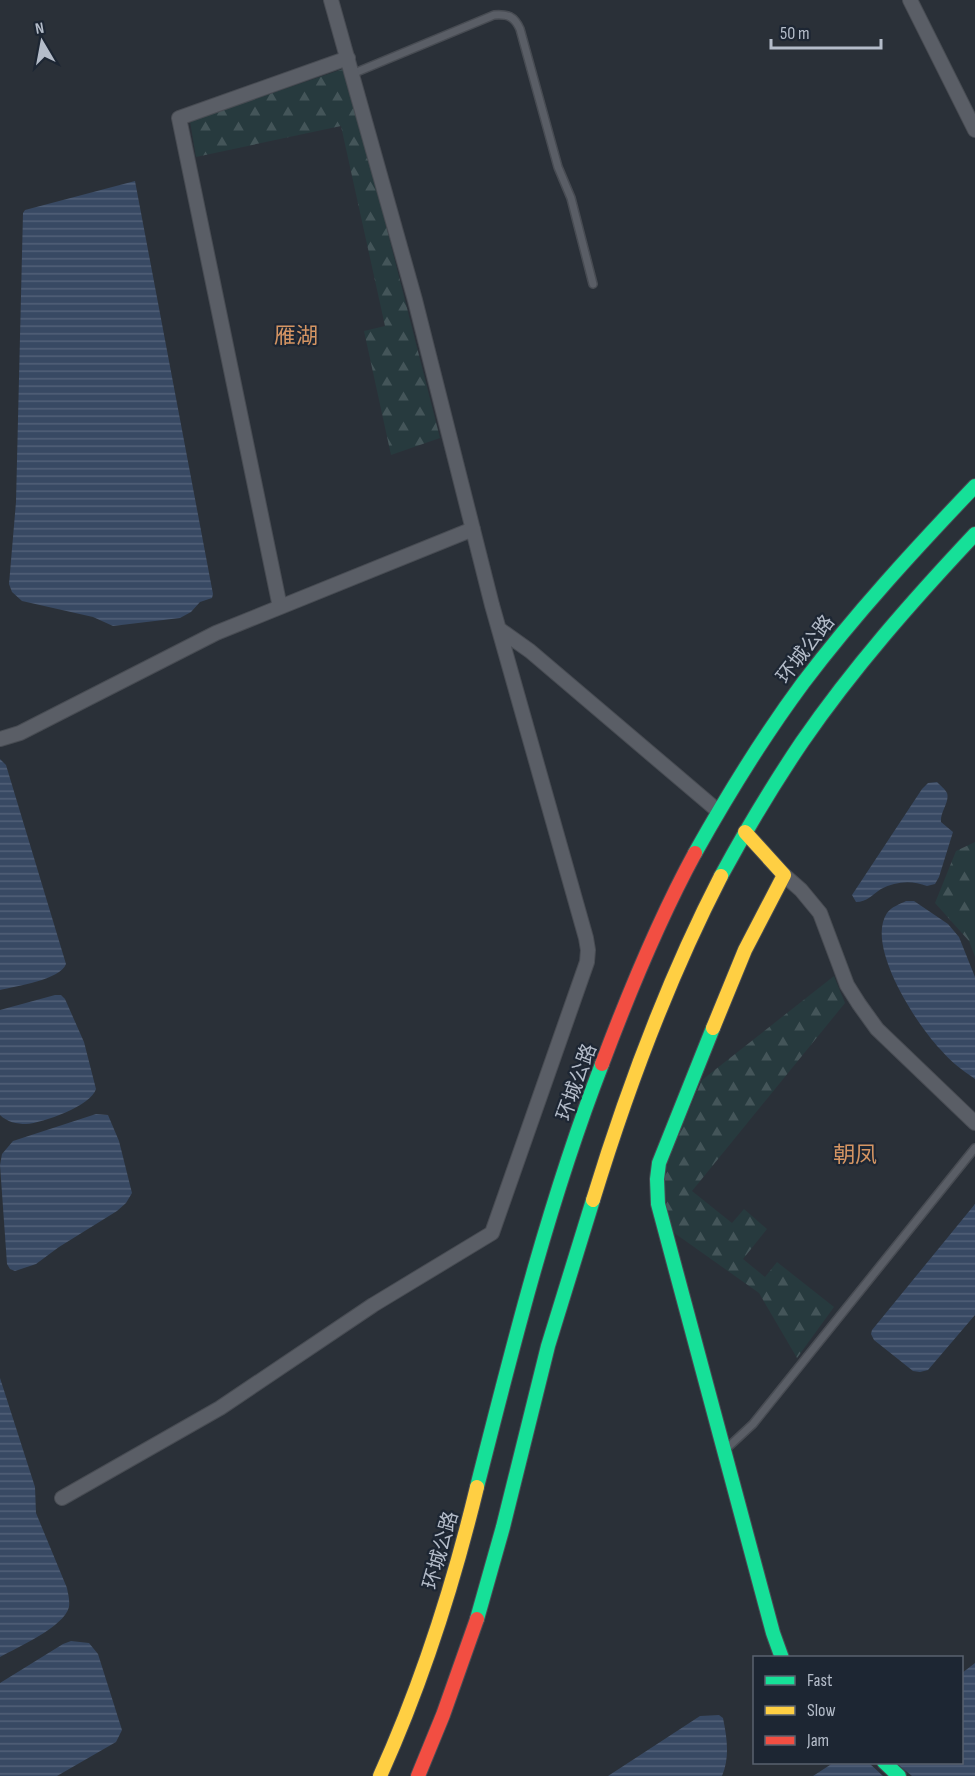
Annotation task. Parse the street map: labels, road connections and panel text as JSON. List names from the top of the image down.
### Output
{
  "streets": {
    "main road": ["环城公路"]
  },
  "districts": ["雁湖", "朝凤"],
  "legend": ["Fast", "Slow", "Jam"],
  "scale_bar": "50 m",
  "north": "top"
}
